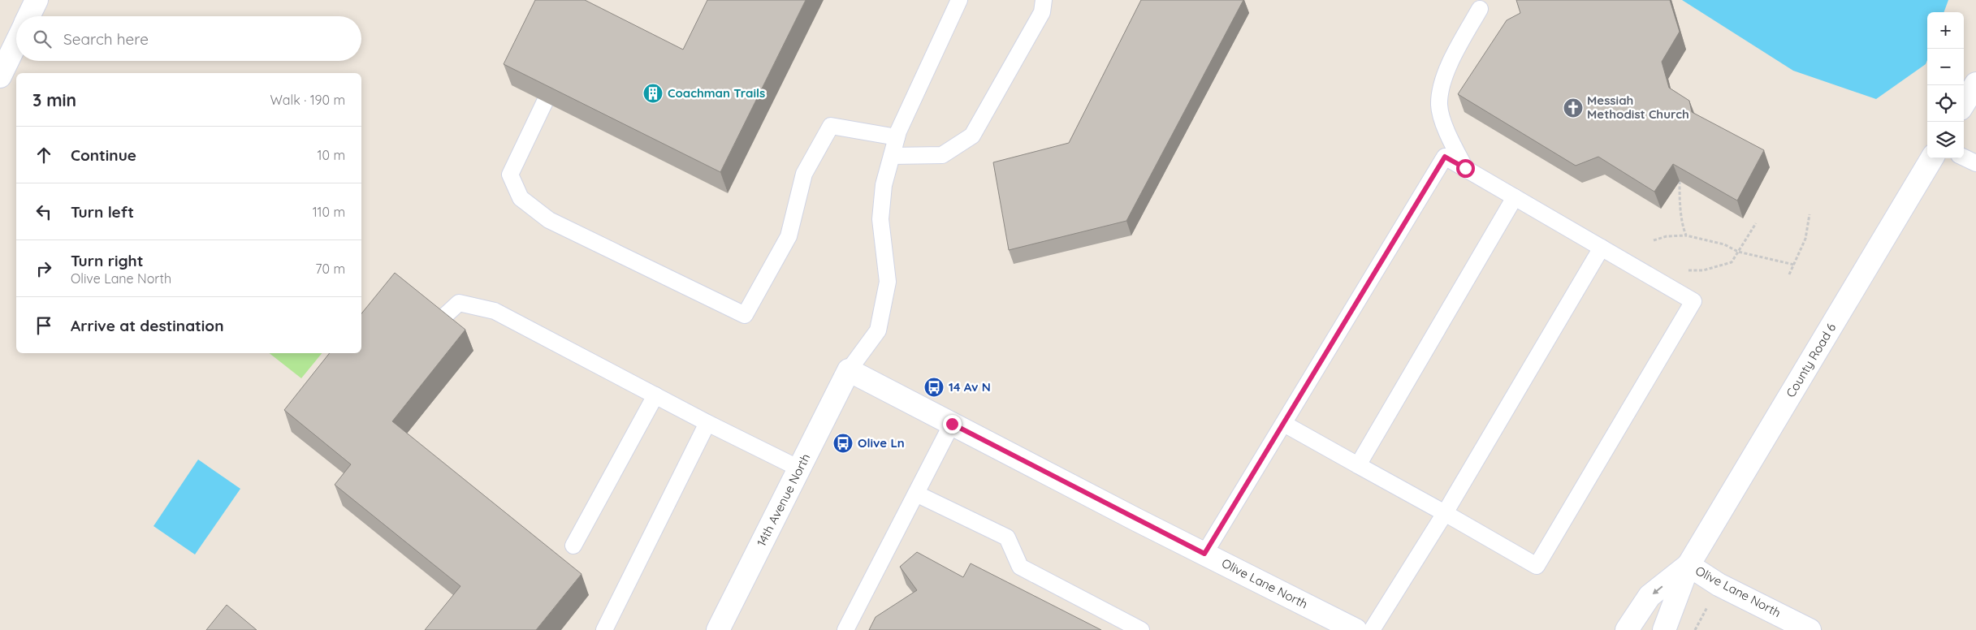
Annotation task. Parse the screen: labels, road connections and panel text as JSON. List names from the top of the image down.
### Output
{
  "streets": {
    "street": ["County Road 6", "14th Avenue North", "Olive Lane North"]
  },
  "crossings": [
    ["County Road 6", "Olive Lane North"],
    ["14th Avenue North", "Olive Lane North"]
  ],
  "places": {
    "building": ["Coachman Trails"],
    "church": ["Messiah Methodist Church"],
    "bus stop": ["14 Av N", "Olive Ln"]
  },
  "page": {
    "map_buttons": ["+", "−"],
    "search": "Search here",
    "heading": ["3 min", "Walk · 190 m"],
    "list": [
      ["Continue", "10 m"],
      ["Turn left", "110 m"],
      ["Turn right", "Olive Lane North", "70 m"],
      "Arrive at destination"
    ]
  }
}
